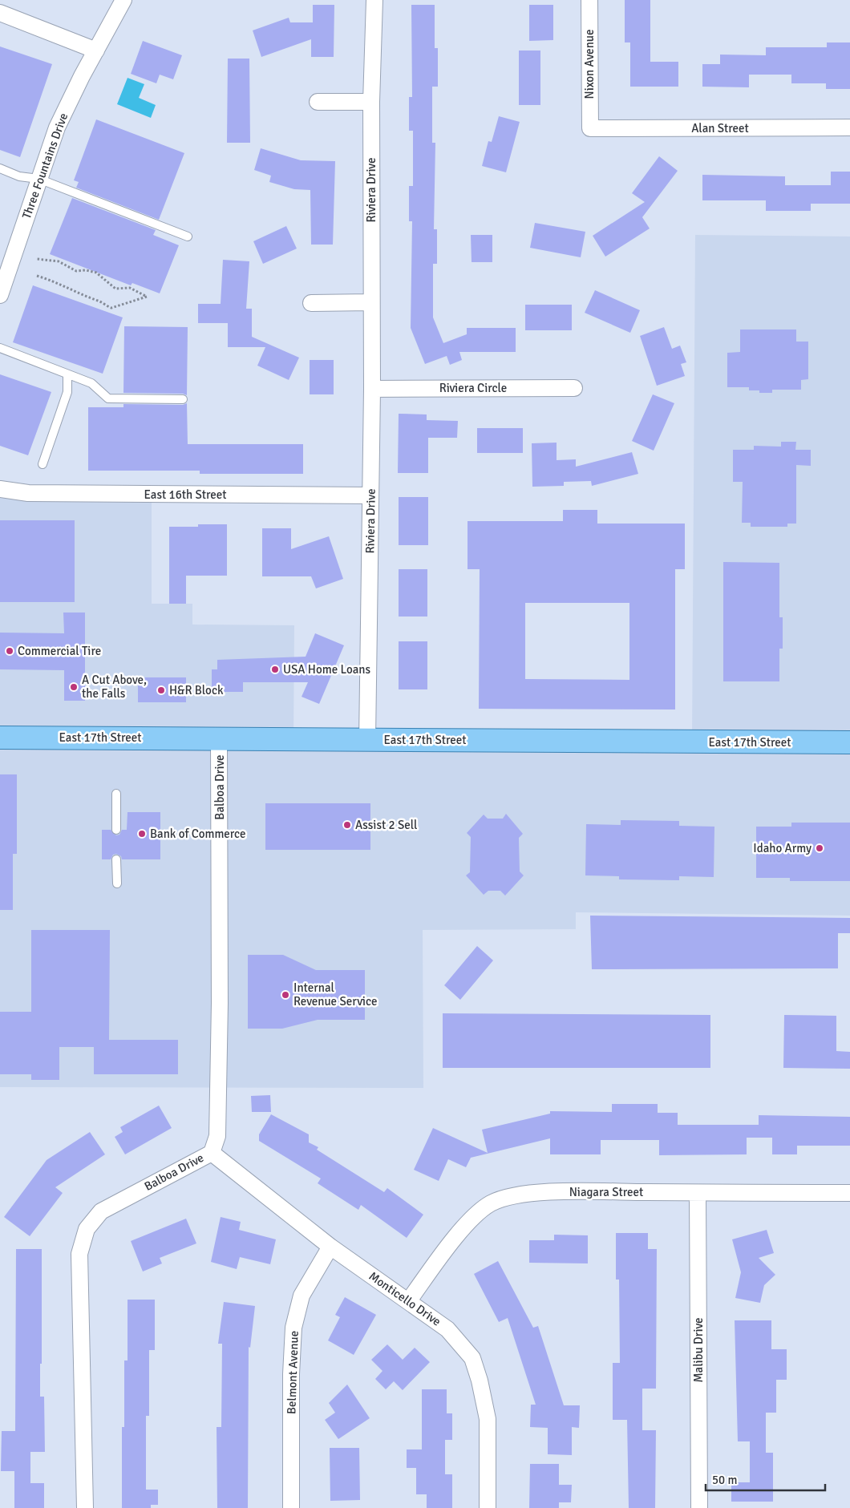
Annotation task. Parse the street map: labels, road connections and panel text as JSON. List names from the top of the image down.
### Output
{
  "streets": {
    "main road": ["East 17th Street"],
    "street": [
      "Nixon Avenue",
      "Alan Street",
      "Three Fountains Drive",
      "Riviera Drive",
      "Riviera Circle",
      "East 16th Street",
      "Balboa Drive",
      "Niagara Street",
      "Monticello Drive",
      "Malibu Drive",
      "Belmont Avenue"
    ]
  },
  "crossings": [
    ["Nixon Avenue", "Alan Street"],
    ["Riviera Drive", "Riviera Circle"],
    ["Riviera Drive", "East 16th Street"],
    ["Riviera Drive", "East 17th Street"],
    ["East 17th Street", "Balboa Drive"],
    ["Balboa Drive", "Monticello Drive"],
    ["Niagara Street", "Monticello Drive"],
    ["Niagara Street", "Malibu Drive"],
    ["Monticello Drive", "Belmont Avenue"]
  ],
  "places": [
    "Commercial Tire",
    "USA Home Loans",
    "A Cut Above, the Falls",
    "H&R Block",
    "Assist 2 Sell",
    "Bank of Commerce",
    "Idaho Army",
    "Internal Revenue Service"
  ],
  "scale_bar": "50 m"
}
